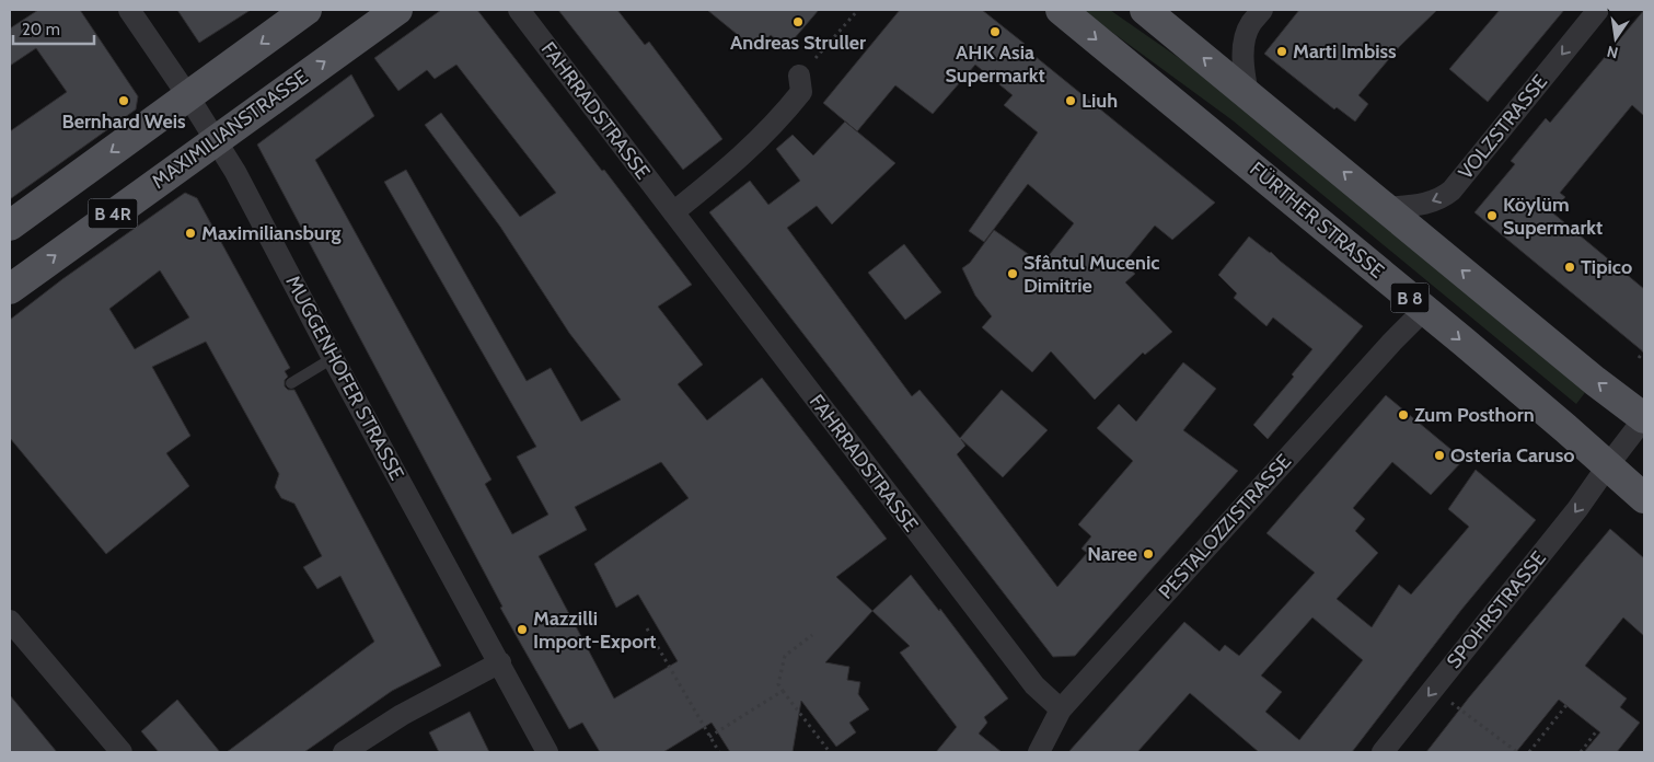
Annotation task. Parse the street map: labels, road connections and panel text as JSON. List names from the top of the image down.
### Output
{
  "streets": {
    "main road": [
      "MAXIMILIANSTRASSE",
      "B 4R",
      "FÜRTHER STRASSE",
      "B 8"
    ],
    "street": [
      "FAHRRADSTRASSE",
      "VOLZSTRASSE",
      "MUGGENHOFER STRASSE",
      "PESTALOZZISTRASSE",
      "SPOHRSTRASSE"
    ]
  },
  "crossings": [
    ["FAHRRADSTRASSE", "PESTALOZZISTRASSE"],
    ["MAXIMILIANSTRASSE", "MUGGENHOFER STRASSE"],
    ["B 4R", "MUGGENHOFER STRASSE"],
    ["FÜRTHER STRASSE", "PESTALOZZISTRASSE"],
    ["FÜRTHER STRASSE", "SPOHRSTRASSE"]
  ],
  "one_way": ["VOLZSTRASSE", "SPOHRSTRASSE"],
  "places": [
    "Andreas Struller",
    "AHK Asia Supermarkt",
    "Marti Imbiss",
    "Bernhard Weis",
    "Liuh",
    "Köylüm Supermarkt",
    "Maximiliansburg",
    "Tipico",
    "Sfântul Mucenic Dimitrie",
    "Zum Posthorn",
    "Osteria Caruso",
    "Naree",
    "Mazzilli Import-Export"
  ],
  "scale_bar": "20 m",
  "north": "bottom"
}
